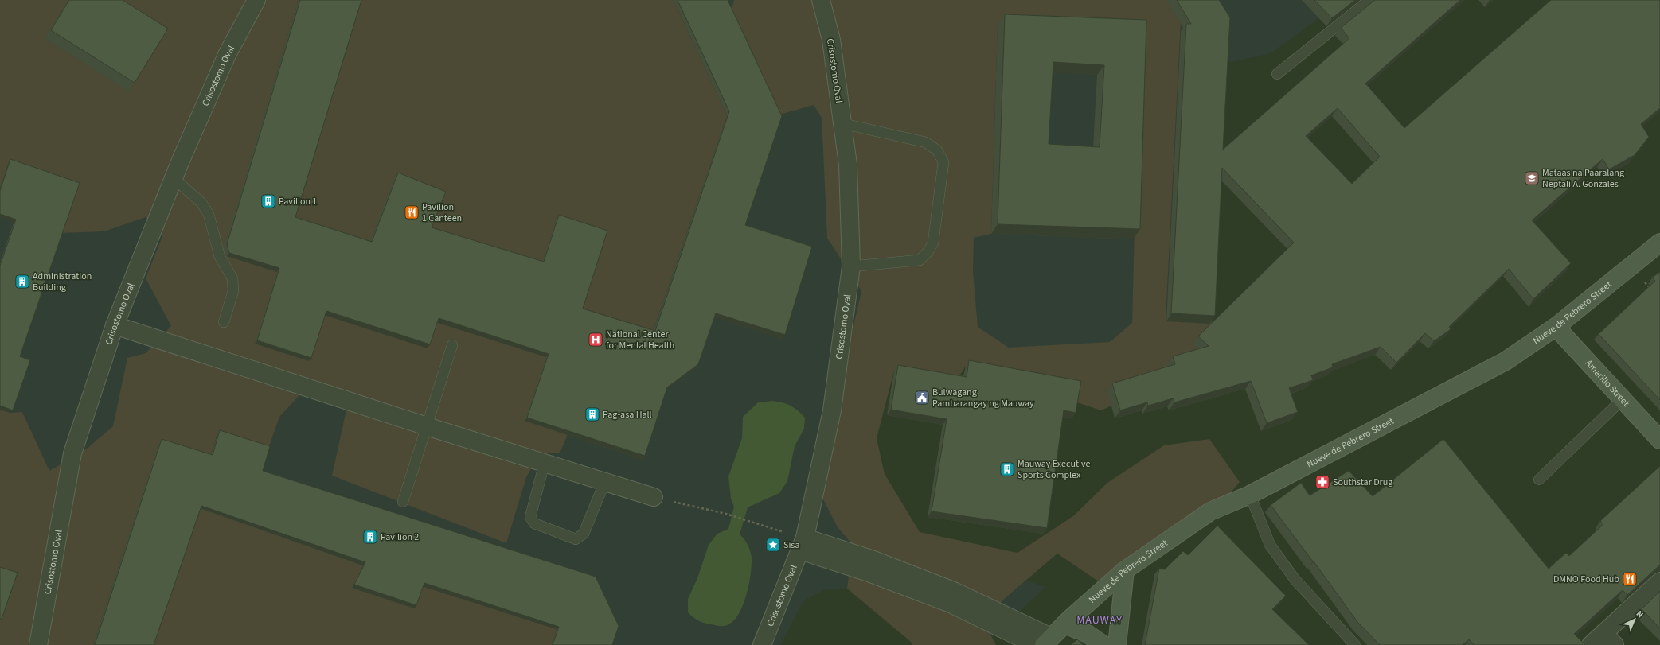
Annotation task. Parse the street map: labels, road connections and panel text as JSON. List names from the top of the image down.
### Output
{
  "streets": {
    "main road": ["Nueve de Pebrero Street", "Amarillo Street"],
    "street": ["Crisostomo Oval"]
  },
  "crossings": [
    ["Nueve de Pebrero Street", "Amarillo Street"]
  ],
  "districts": ["MAUWAY"],
  "places": {
    "school or university": ["Mataas na Paaralang Neptali A. Gonzales"],
    "building": [
      "Pavilion 1",
      "Administration Building",
      "Pag-asa Hall",
      "Mauway Executive Sports Complex",
      "Pavilion 2"
    ],
    "restaurant": ["Pavilion 1 Canteen", "DMNO Food Hub"],
    "hospital": ["National Center for Mental Health"],
    "public building": ["Bulwagang Pambarangay ng Mauway"],
    "pharmacy": ["Southstar Drug"],
    "place": ["Sisa"]
  },
  "north": "top right"
}
